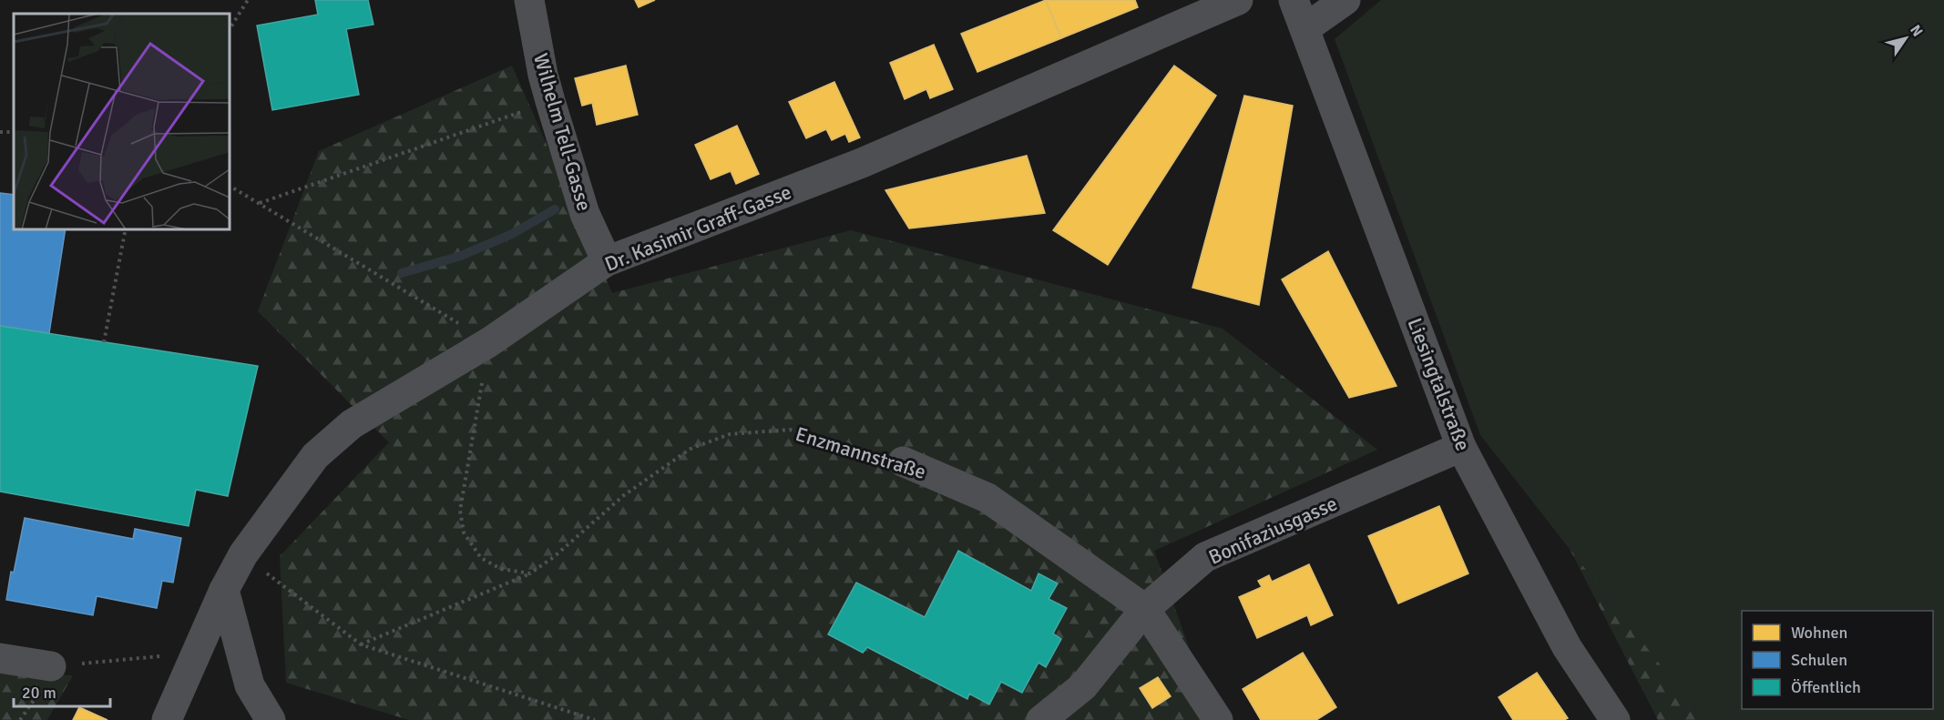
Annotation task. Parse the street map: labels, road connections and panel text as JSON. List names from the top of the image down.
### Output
{
  "streets": {
    "street": [
      "Wilhelm Tell-Gasse",
      "Dr. Kasimir Graff-Gasse",
      "Liesingtalstraße",
      "Enzmannstraße",
      "Bonifaziusgasse"
    ]
  },
  "crossings": [
    ["Wilhelm Tell-Gasse", "Dr. Kasimir Graff-Gasse"],
    ["Liesingtalstraße", "Bonifaziusgasse"],
    ["Enzmannstraße", "Bonifaziusgasse"]
  ],
  "legend": ["Wohnen", "Schulen", "Öffentlich"],
  "scale_bar": "20 m",
  "north": "top right"
}
